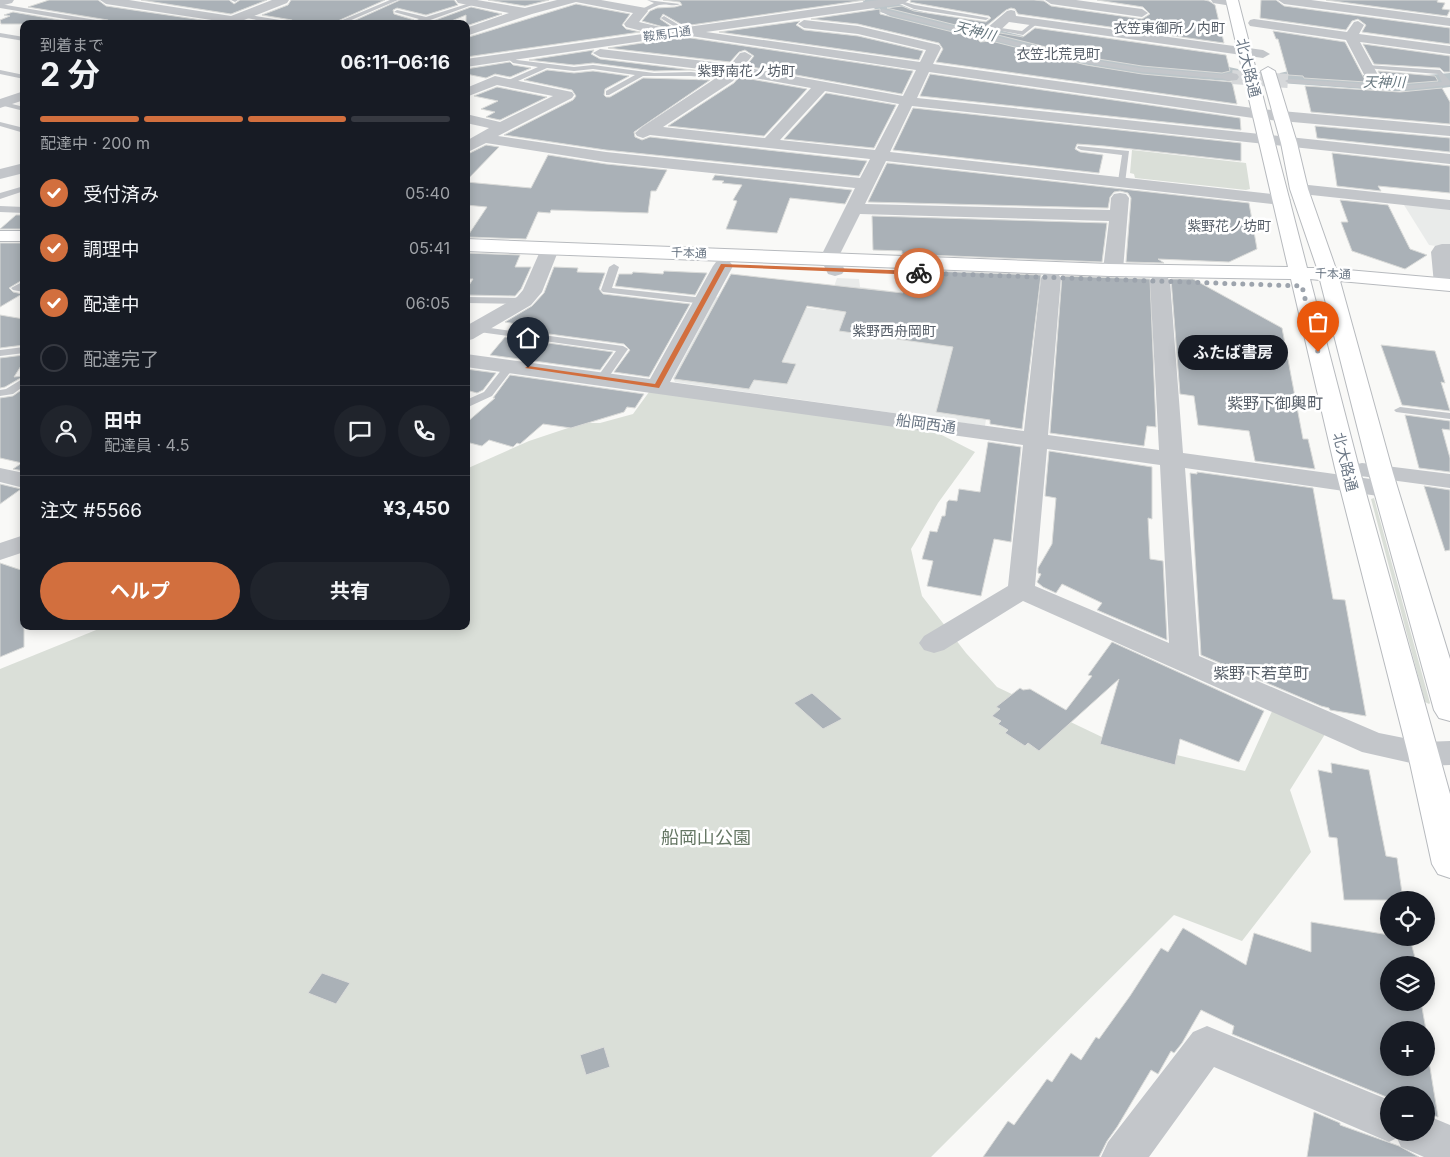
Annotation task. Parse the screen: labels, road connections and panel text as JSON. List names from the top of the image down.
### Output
{
  "streets": {
    "main road": ["北大路通", "千本通"],
    "street": ["鞍馬口通", "船岡西通"]
  },
  "crossings": [
    ["北大路通", "千本通"],
    ["北大路通", "船岡西通"]
  ],
  "districts": [
    "衣笠東御所ノ内町",
    "衣笠北荒見町",
    "紫野南花ノ坊町",
    "紫野花ノ坊町",
    "紫野西舟岡町",
    "紫野下御輿町",
    "紫野下若草町"
  ],
  "water": ["天神川"],
  "parks": ["船岡山公園"],
  "places": ["ふたば書房"],
  "page": {
    "heading": ["2 分", "到着まで", "06:11–06:16"],
    "panel": [
      "田中",
      "配達員 · 4.5",
      "注文 #5566",
      "¥3,450"
    ],
    "bar": "配達中 · 200 m",
    "list": [
      ["受付済み", "05:40"],
      ["調理中", "05:41"],
      ["配達中", "06:05"],
      "配達完了"
    ],
    "bubble": "ふたば書房",
    "buttons": ["ヘルプ", "共有"],
    "map_buttons": ["+", "−"]
  }
}
